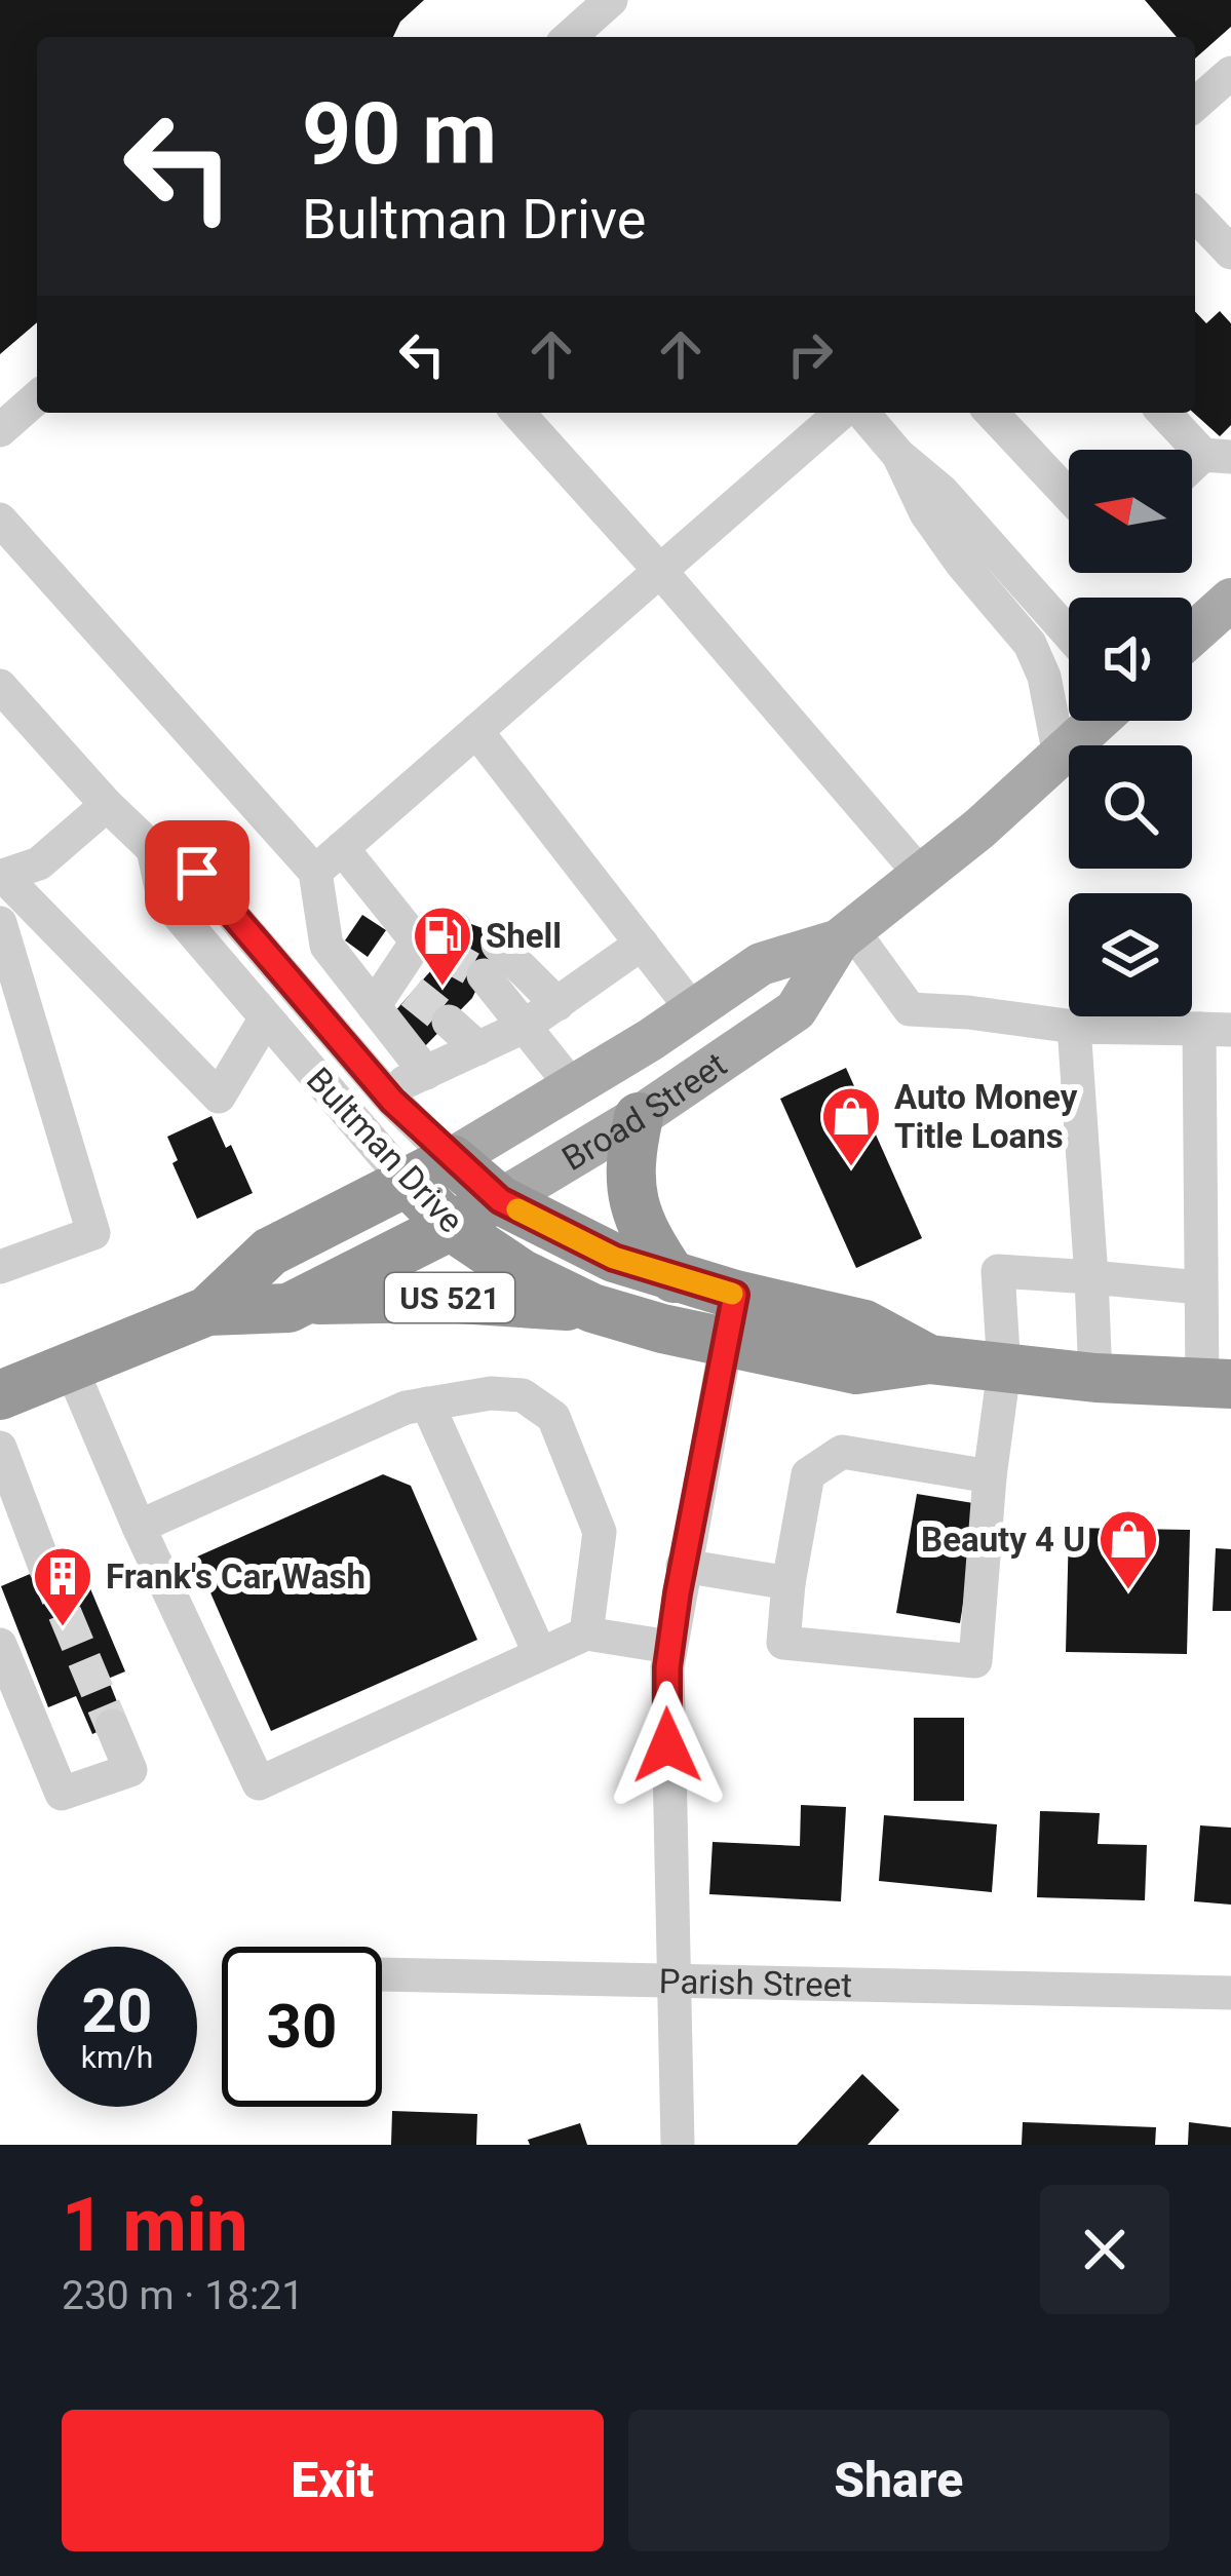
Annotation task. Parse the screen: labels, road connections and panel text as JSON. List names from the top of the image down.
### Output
{
  "streets": {
    "highway": ["Broad Street", "Bultman Drive", "US 521"],
    "street": ["Parish Street"]
  },
  "crossings": [
    ["Broad Street", "Bultman Drive"],
    ["Broad Street", "US 521"],
    ["Bultman Drive", "US 521"]
  ],
  "places": {
    "fuel station": ["Shell"],
    "shop": ["Auto Money Title Loans", "Beauty 4 U"],
    "building": ["Frank's Car Wash"]
  },
  "north": "left",
  "page": {
    "turn": ["90 m", "Bultman Drive"],
    "speed": "20 km/h",
    "limit": "30",
    "heading": ["1 min", "230 m · 18:21"],
    "buttons": ["Exit", "Share"]
  }
}
